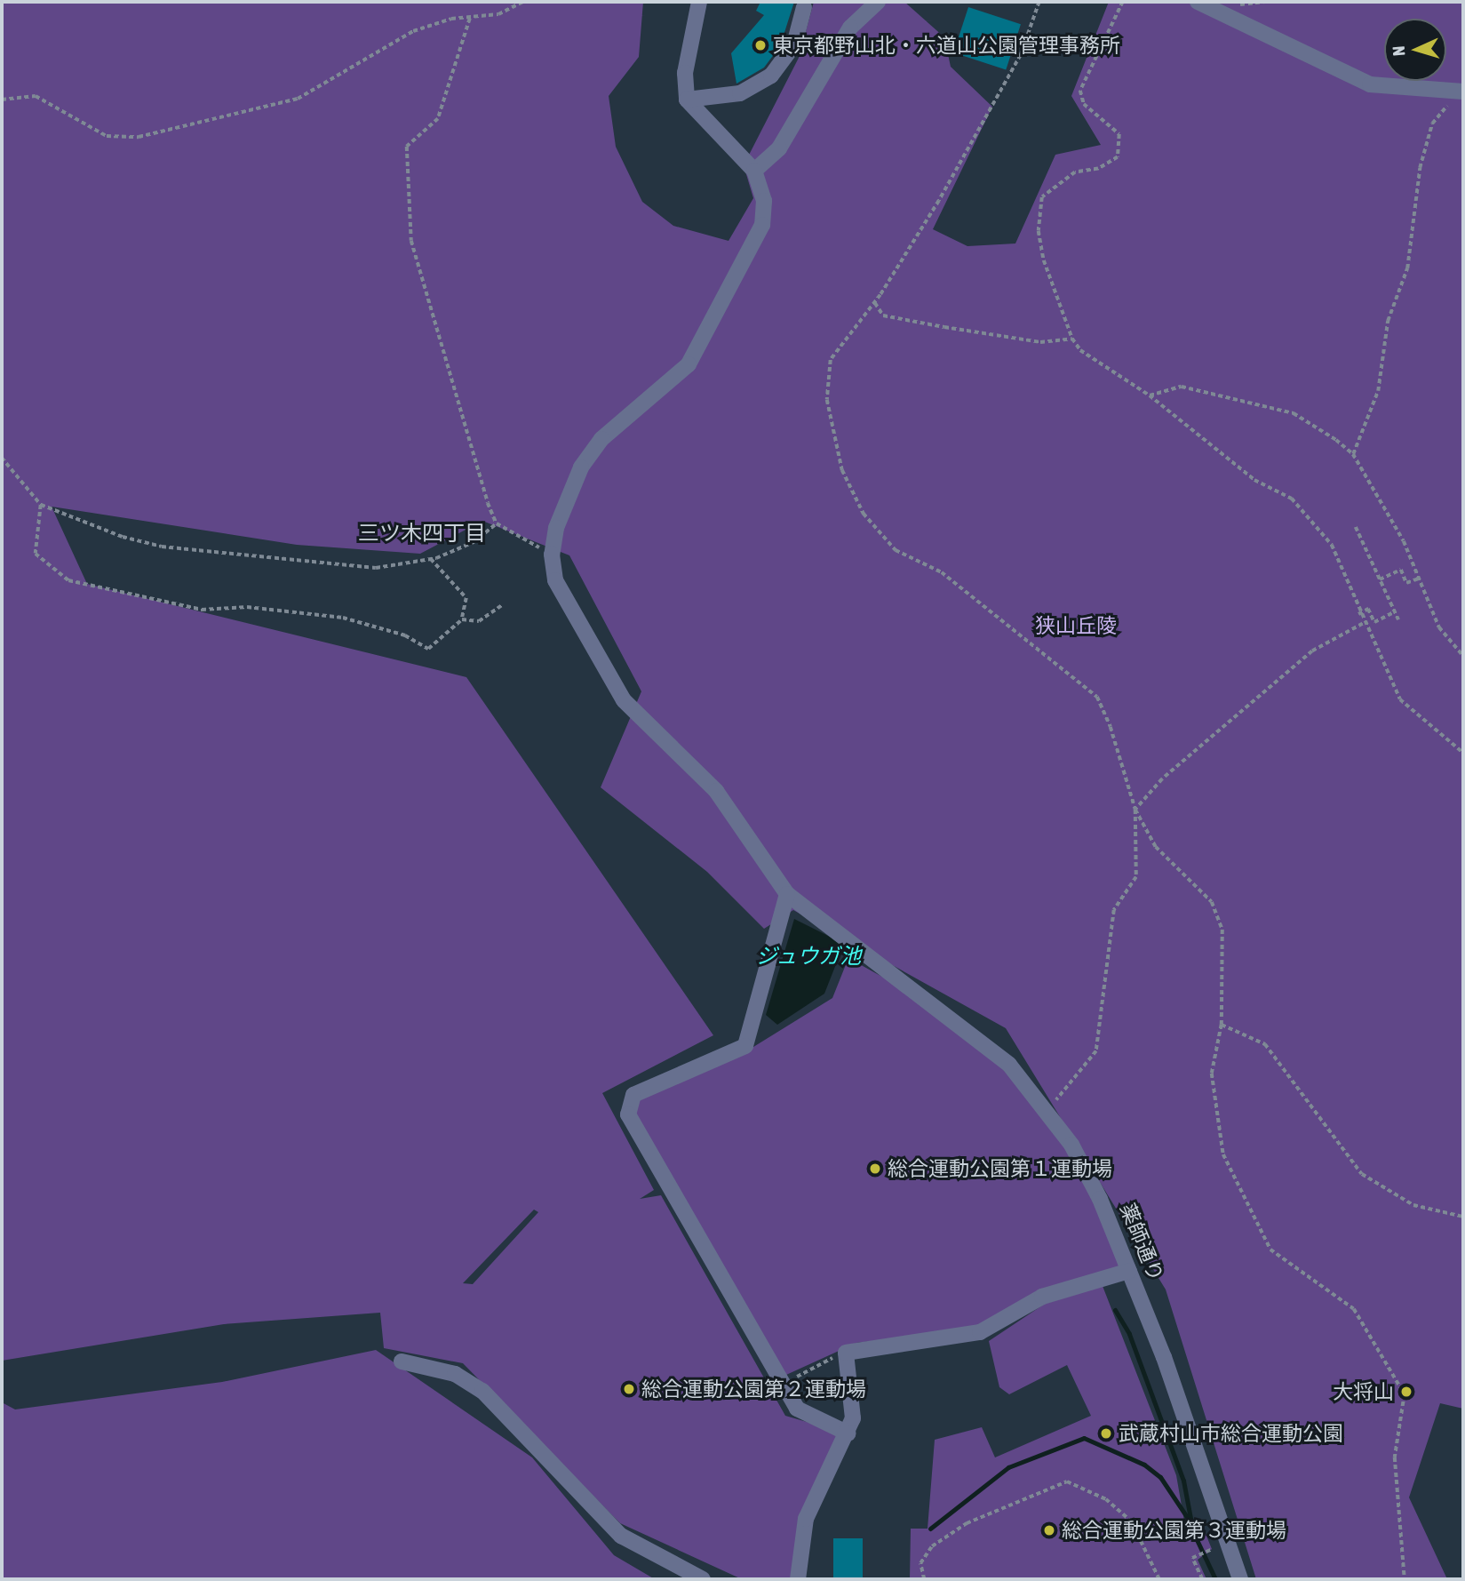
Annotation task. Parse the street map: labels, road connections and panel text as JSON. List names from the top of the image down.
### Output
{
  "streets": {
    "street": ["薬師通り"]
  },
  "districts": ["三ツ木四丁目"],
  "water": ["ジュウガ池"],
  "parks": ["狭山丘陵"],
  "places": [
    "東京都野山北・六道山公園管理事務所",
    "総合運動公園第１運動場",
    "総合運動公園第２運動場",
    "大将山",
    "武蔵村山市総合運動公園",
    "総合運動公園第３運動場"
  ],
  "north": "left"
}
